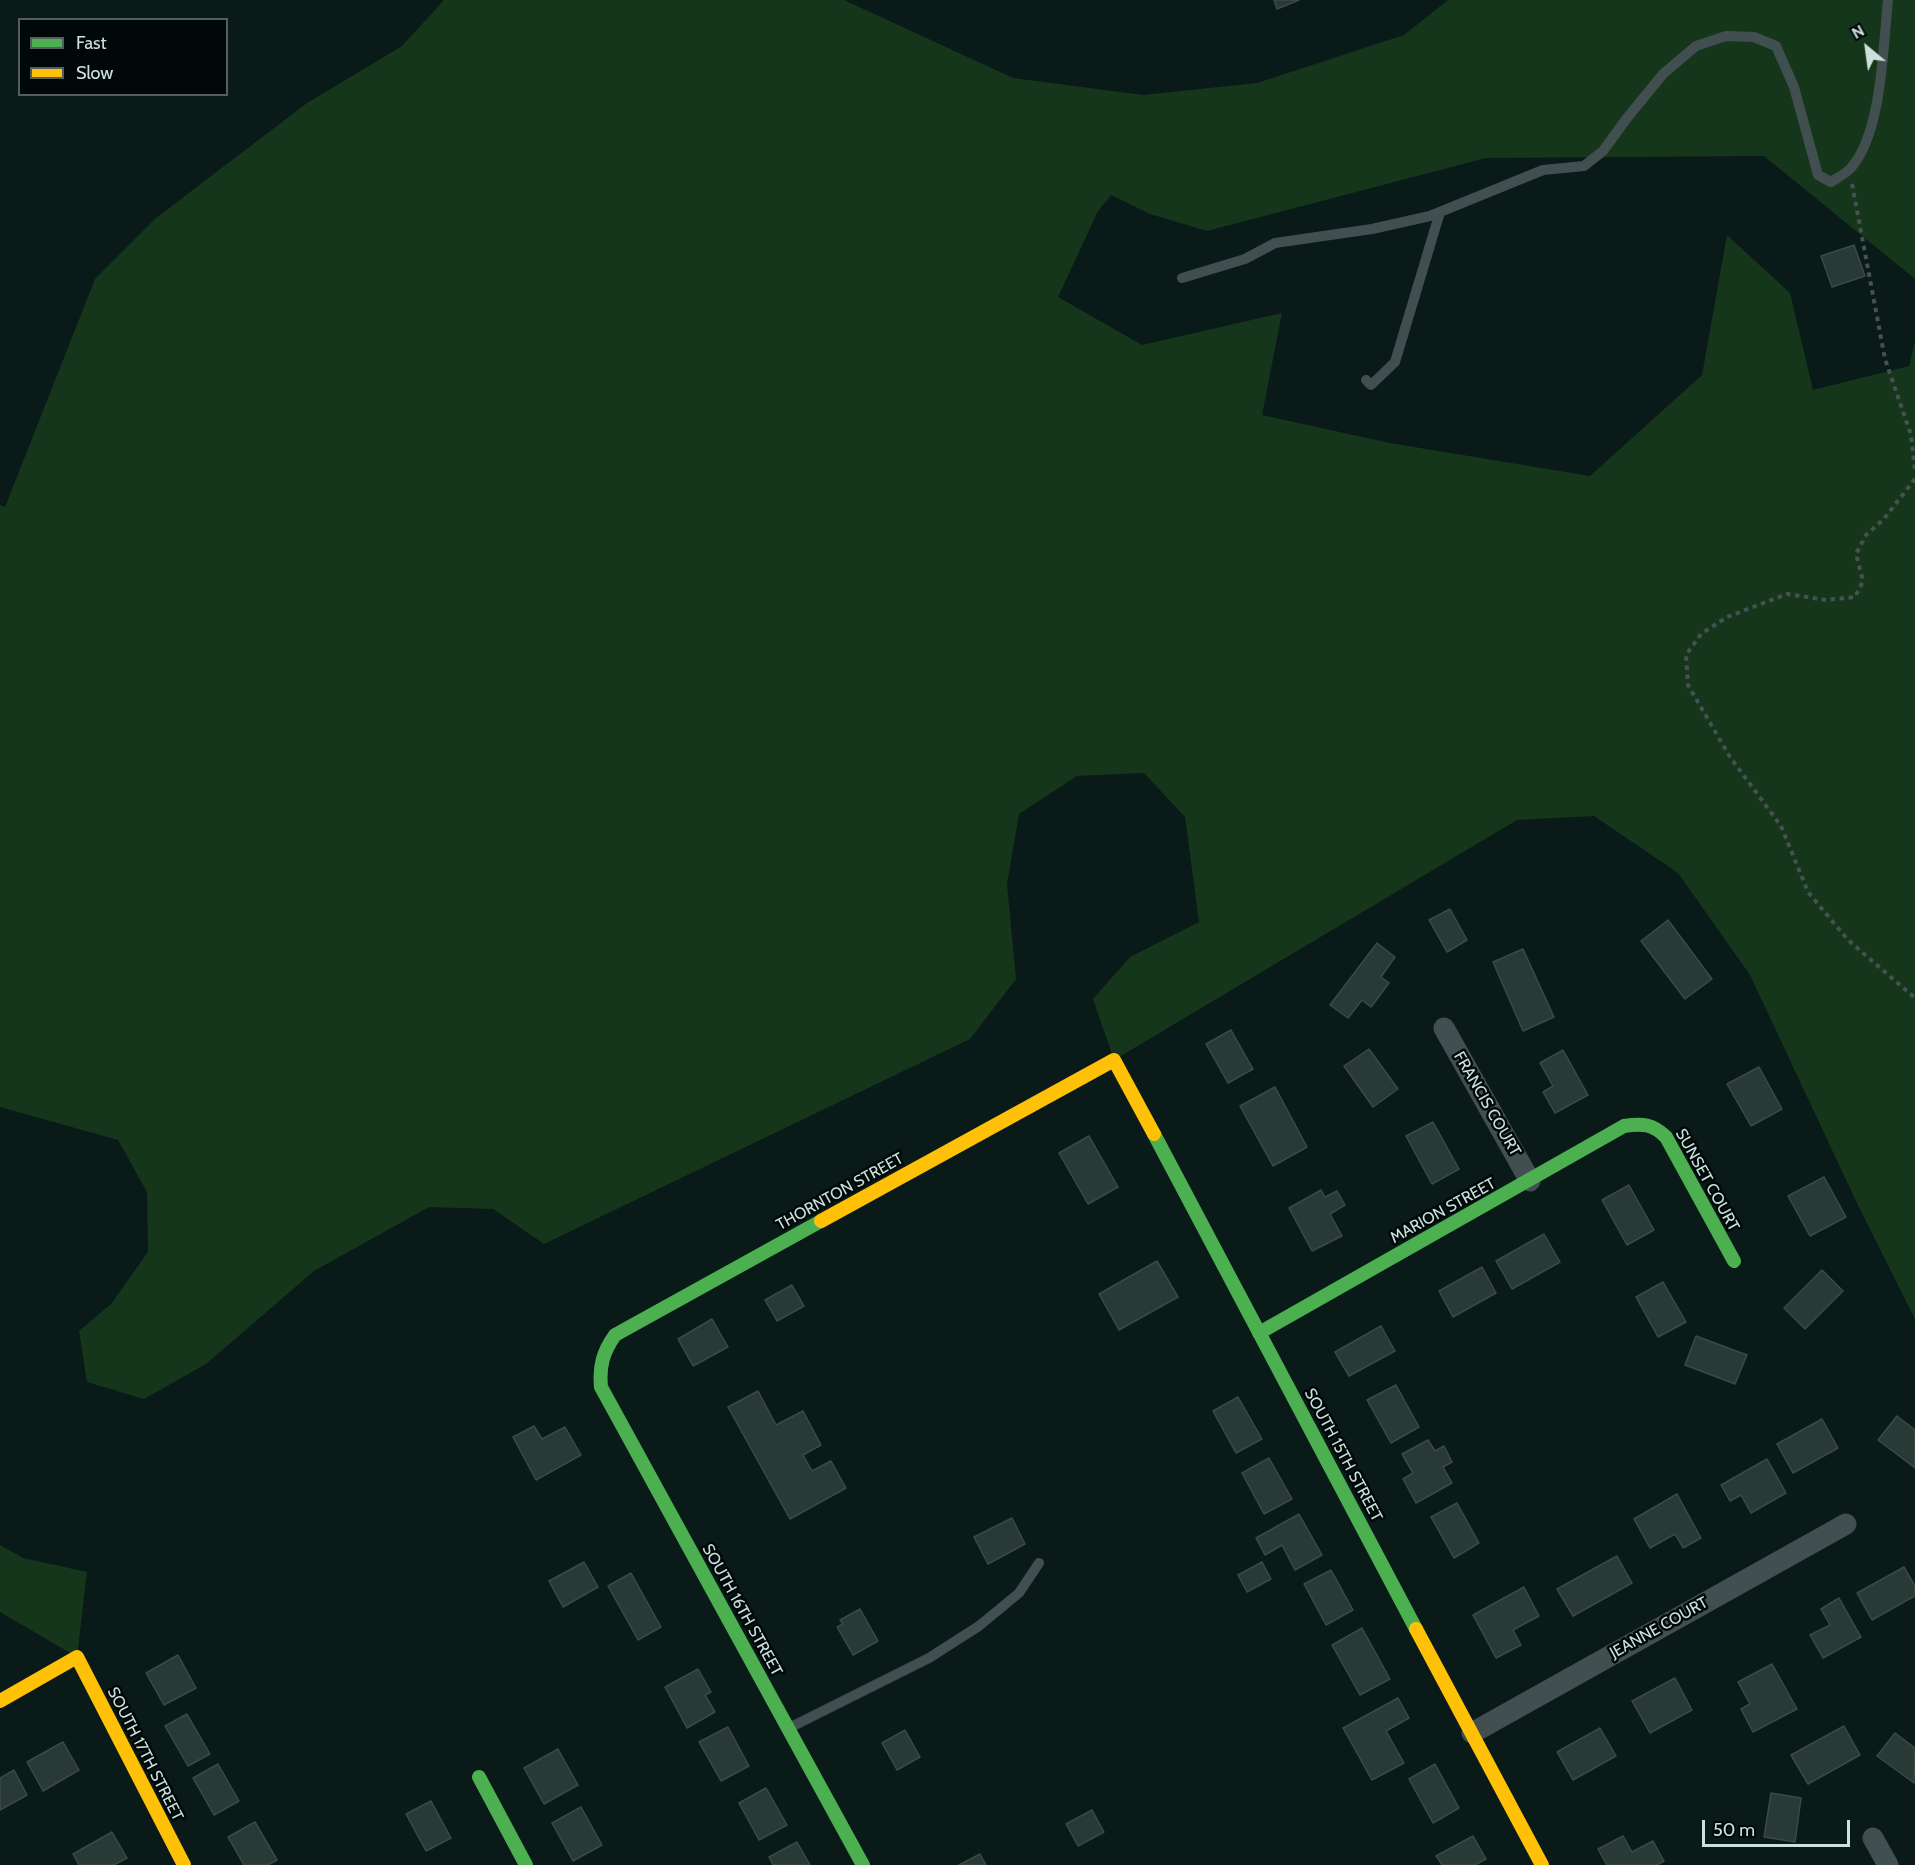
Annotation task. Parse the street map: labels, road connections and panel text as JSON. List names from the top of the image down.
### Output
{
  "streets": {
    "street": [
      "FRANCIS COURT",
      "SUNSET COURT",
      "THORNTON STREET",
      "MARION STREET",
      "SOUTH 15TH STREET",
      "SOUTH 16TH STREET",
      "JEANNE COURT",
      "SOUTH 17TH STREET"
    ]
  },
  "crossings": [
    ["FRANCIS COURT", "MARION STREET"],
    ["SUNSET COURT", "MARION STREET"],
    ["THORNTON STREET", "SOUTH 15TH STREET"],
    ["THORNTON STREET", "SOUTH 16TH STREET"],
    ["MARION STREET", "SOUTH 15TH STREET"],
    ["SOUTH 15TH STREET", "JEANNE COURT"]
  ],
  "legend": ["Fast", "Slow"],
  "scale_bar": "50 m",
  "north": "top left"
}
